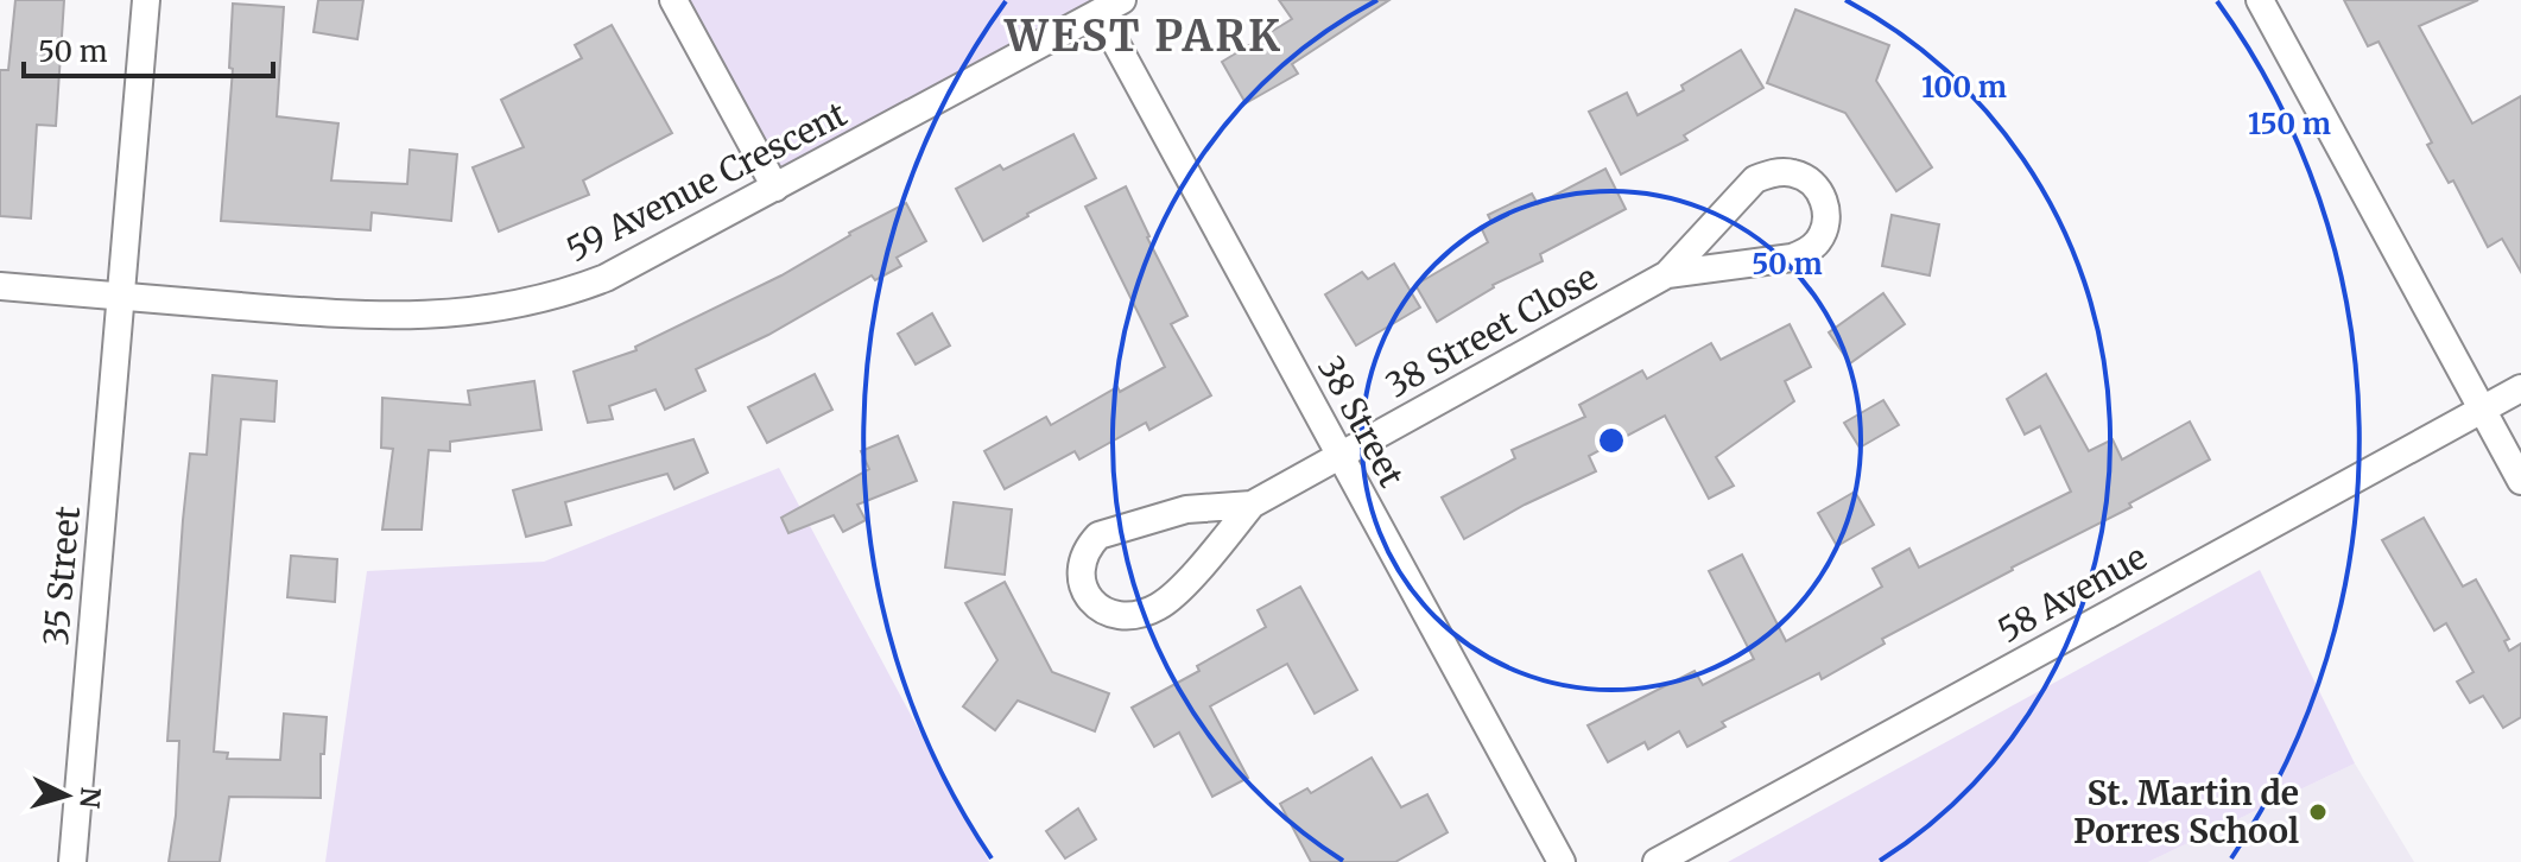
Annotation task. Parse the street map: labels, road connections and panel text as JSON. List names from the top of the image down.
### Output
{
  "streets": {
    "street": [
      "59 Avenue Crescent",
      "38 Street Close",
      "38 Street",
      "35 Street",
      "58 Avenue"
    ]
  },
  "crossings": [
    ["59 Avenue Crescent", "38 Street"],
    ["59 Avenue Crescent", "35 Street"],
    ["38 Street Close", "38 Street"]
  ],
  "districts": ["WEST PARK"],
  "places": ["St. Martin de Porres School"],
  "scale_bar": "50 m",
  "north": "right",
  "rings": ["100 m", "150 m", "50 m"]
}
